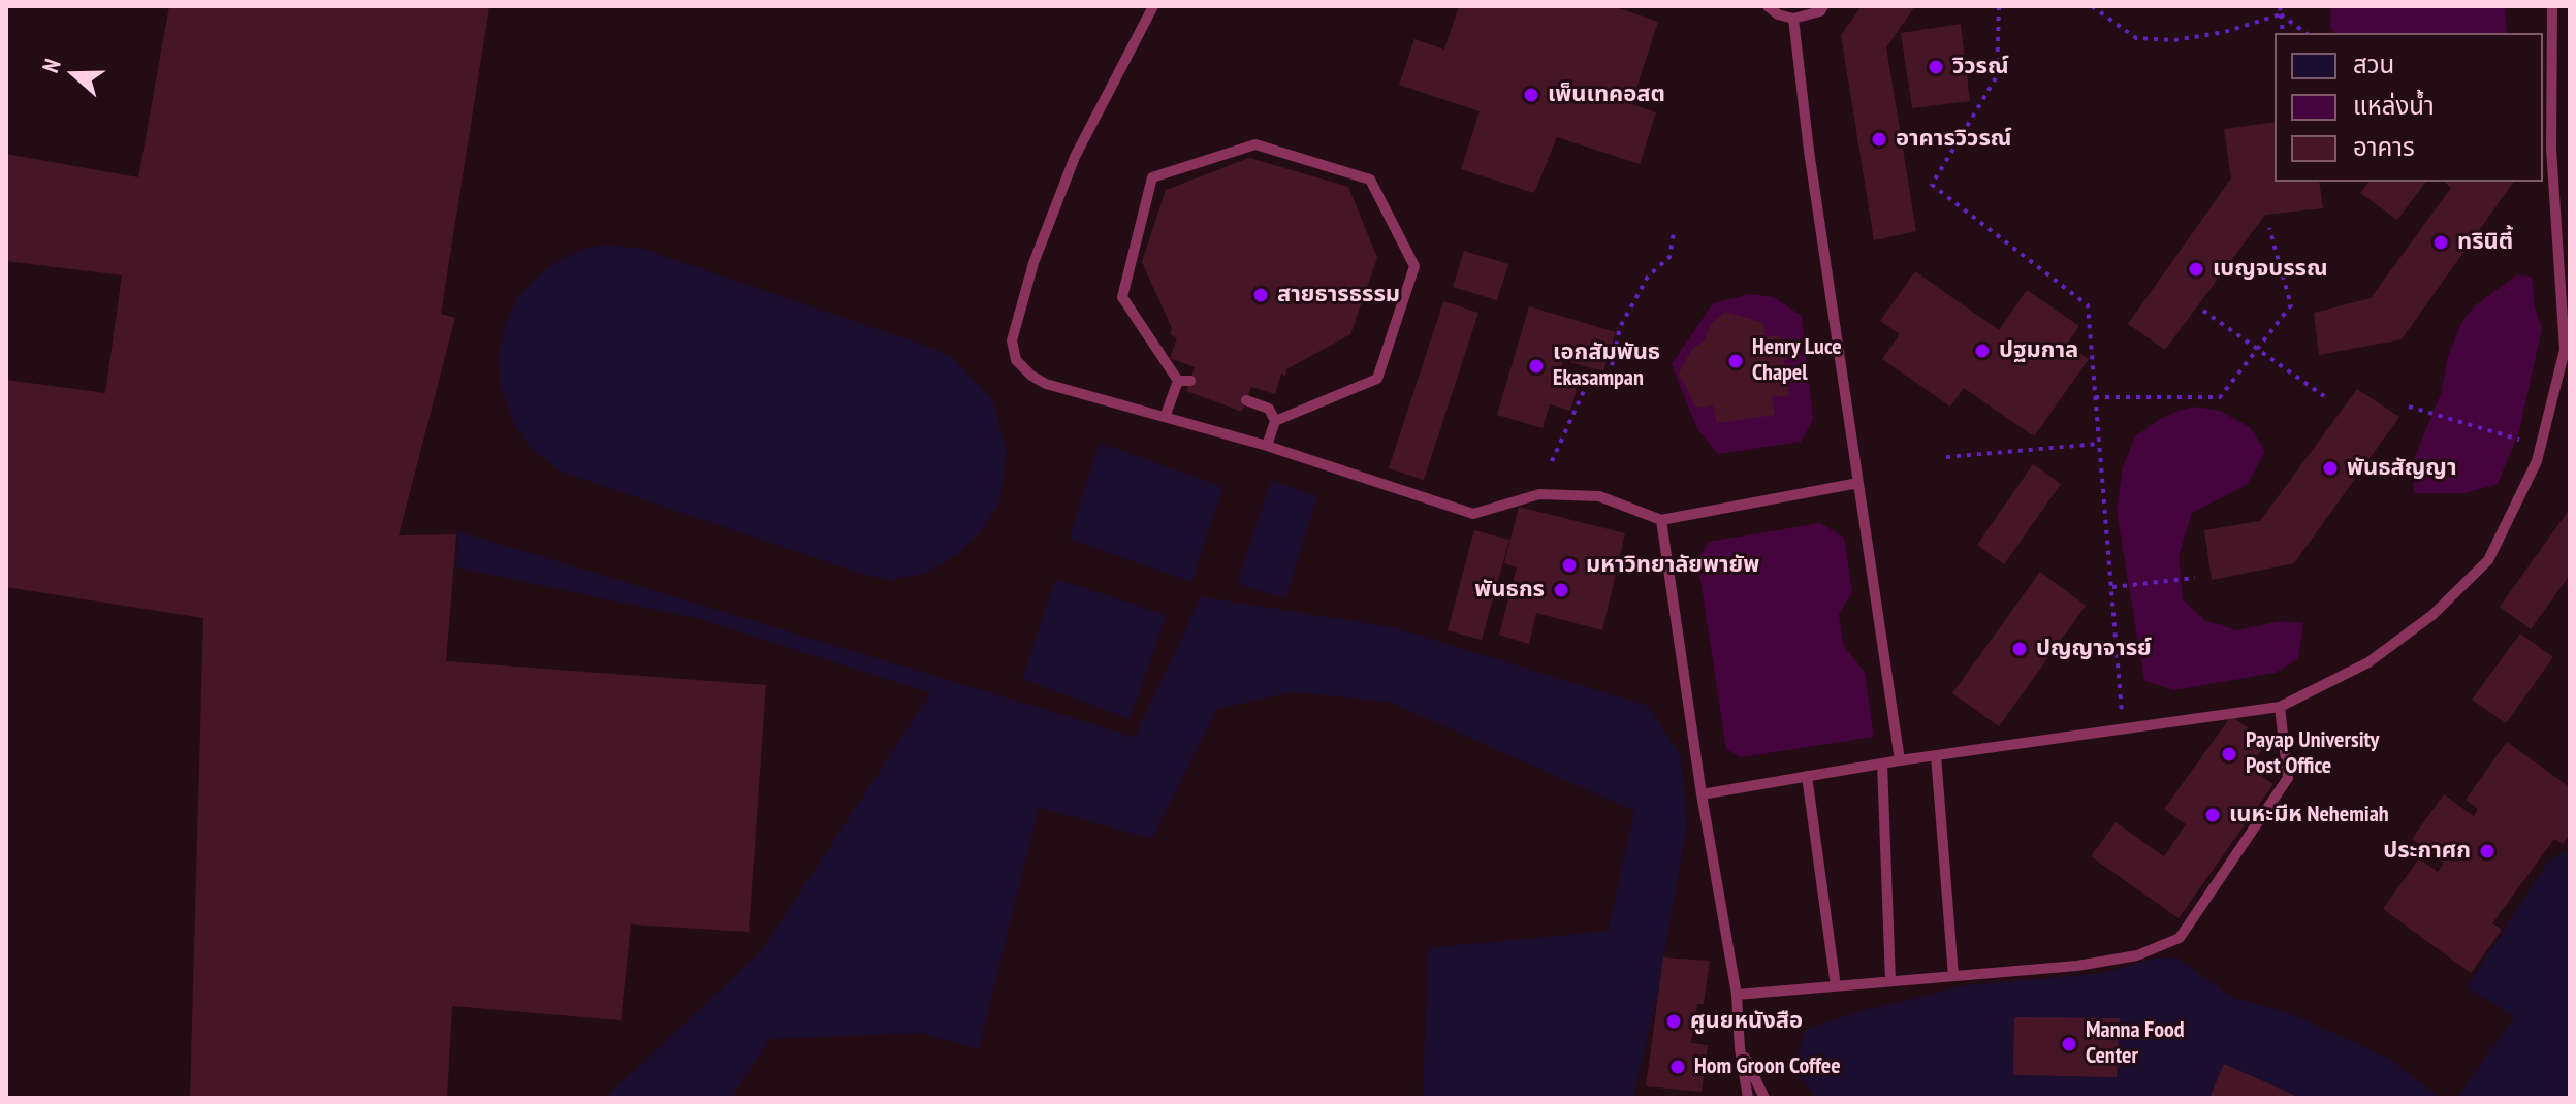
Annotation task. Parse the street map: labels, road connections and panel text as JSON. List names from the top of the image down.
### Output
{
  "places": [
    "วิวรณ์",
    "เพ็นเทคอสต",
    "อาคารวิวรณ์",
    "ทรินิตี้",
    "เบญจบรรณ",
    "สายธารธรรม",
    "ปฐมกาล",
    "Henry Luce Chapel",
    "เอกสัมพันธ Ekasampan",
    "พันธสัญญา",
    "มหาวิทยาลัยพายัพ",
    "พันธกร",
    "ปญญาจารย์",
    "Payap University Post Office",
    "เนหะมีห Nehemiah",
    "ประกาศก",
    "ศูนยหนังสือ",
    "Manna Food Center",
    "Hom Groon Coffee"
  ],
  "legend": ["สวน", "แหล่งน้ำ", "อาคาร"],
  "north": "left"
}
